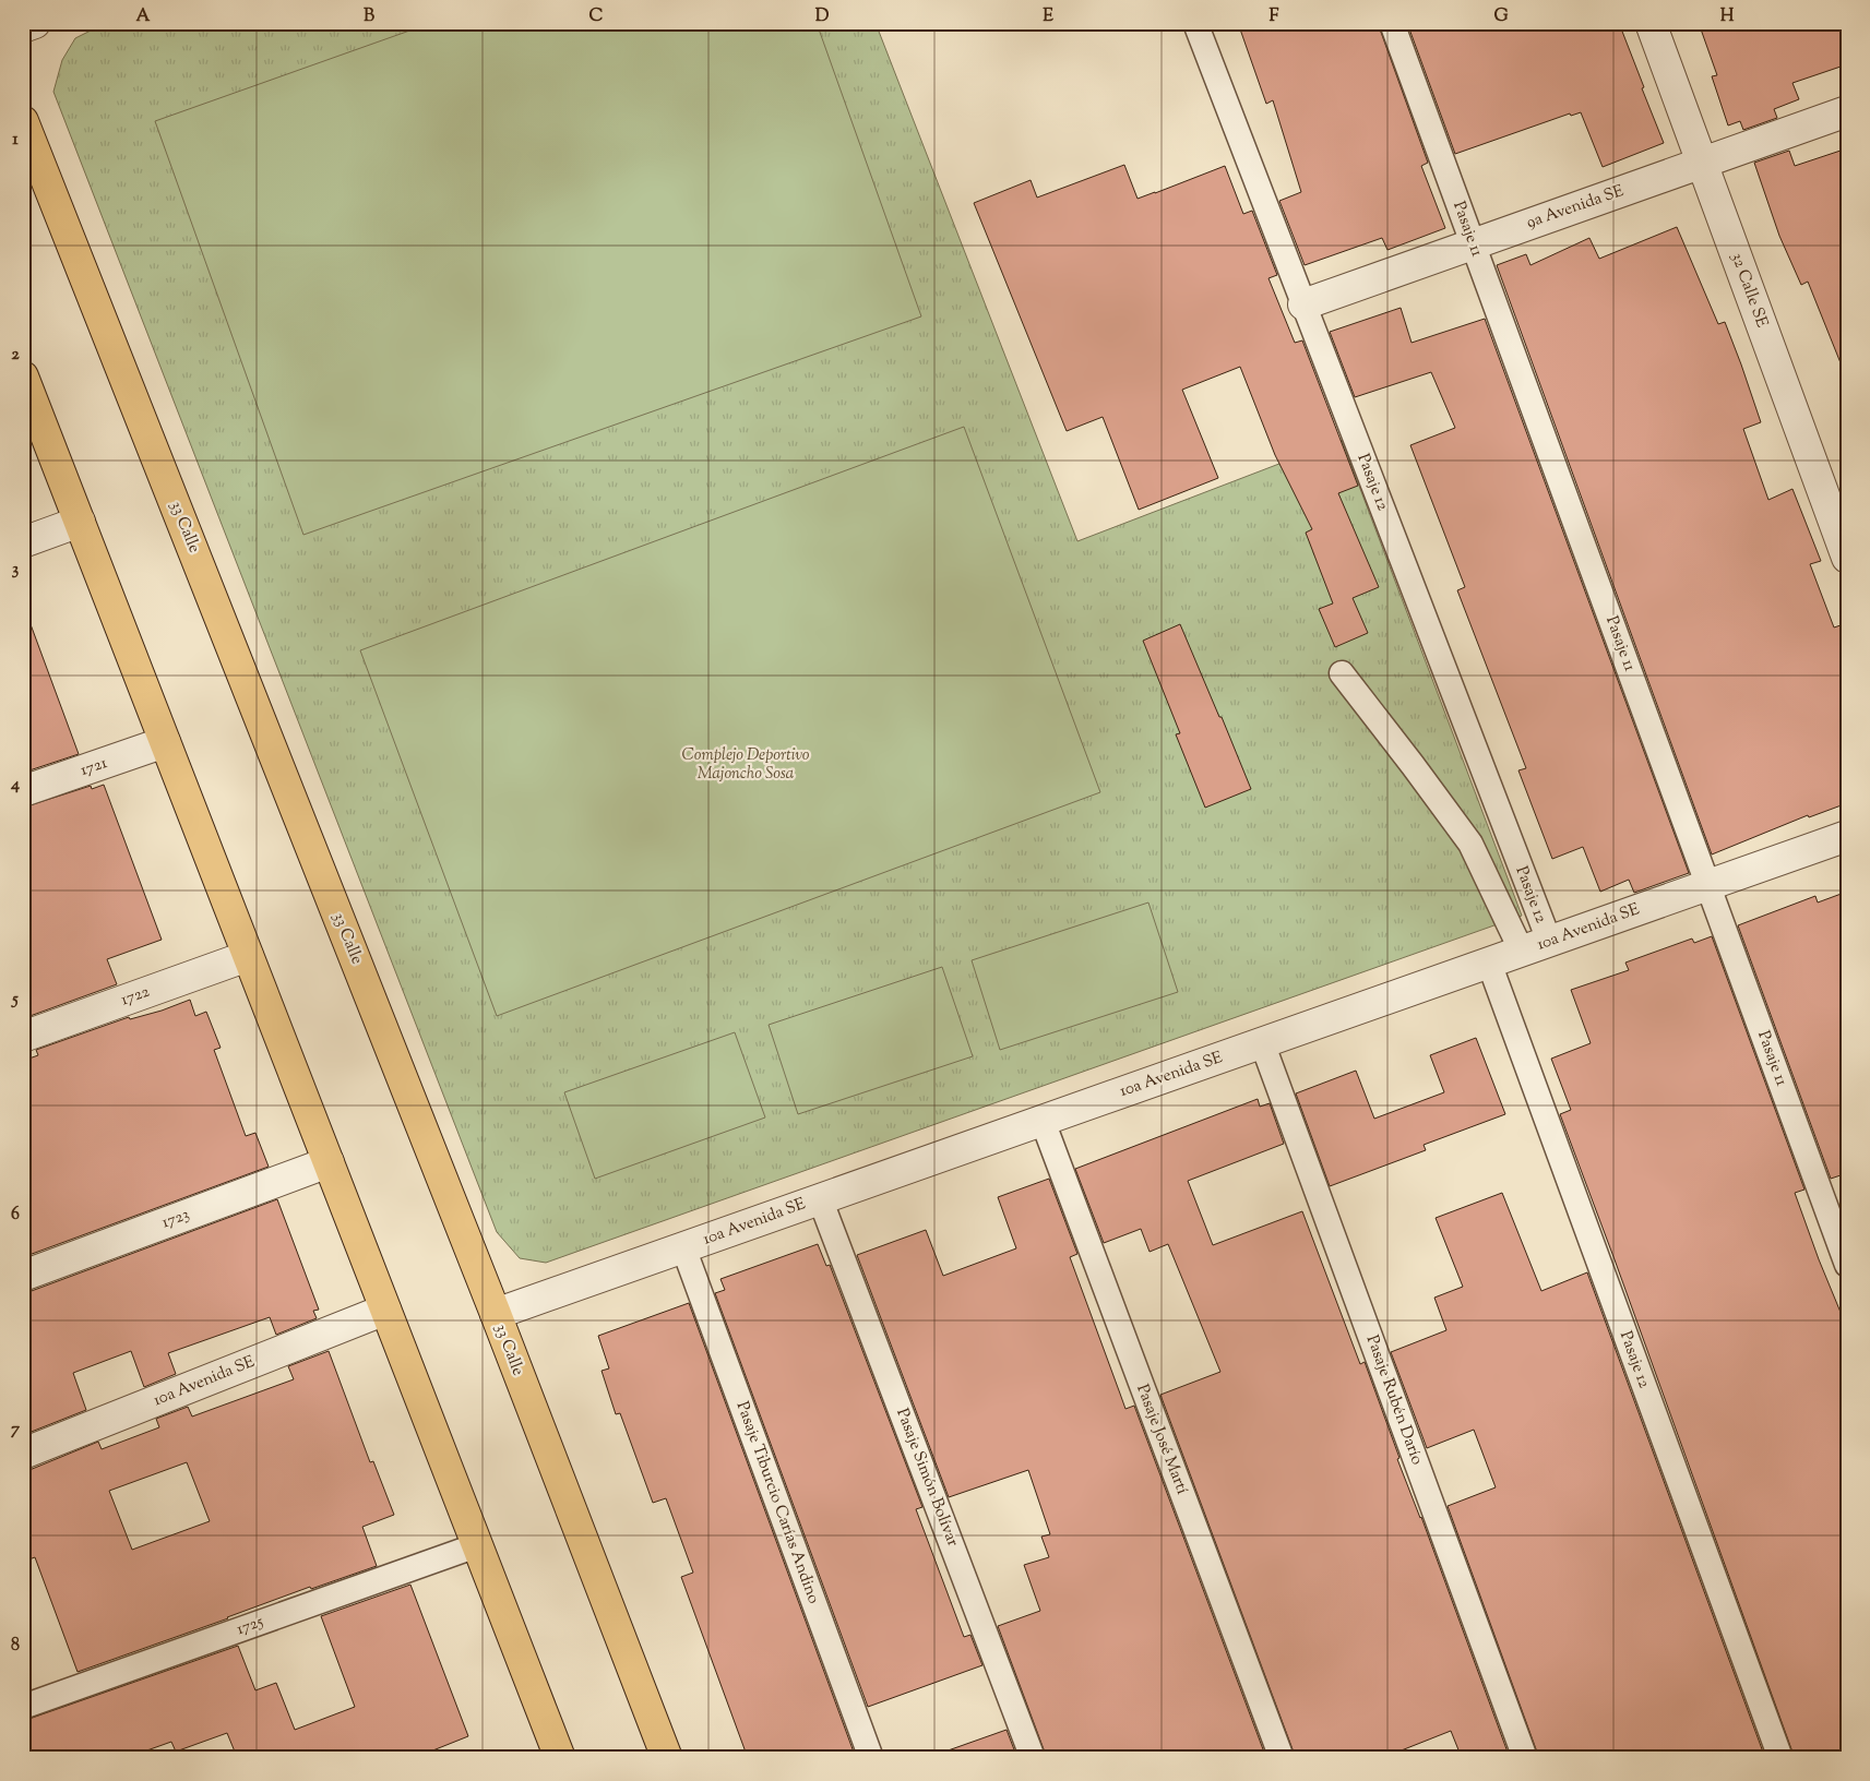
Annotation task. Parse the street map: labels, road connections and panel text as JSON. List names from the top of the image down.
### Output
{
  "streets": {
    "main road": ["33 Calle"],
    "street": [
      "9a Avenida SE",
      "32 Calle SE",
      "1721",
      "10a Avenida SE",
      "1722",
      "1723"
    ],
    "lane": [
      "Pasaje 11",
      "Pasaje 12",
      "Pasaje Rubén Darío",
      "Pasaje José Martí",
      "Pasaje Simón Bolívar",
      "Pasaje Tiburcio Carías Andino",
      "1725"
    ]
  },
  "crossings": [
    ["9a Avenida SE", "Pasaje 11"],
    ["9a Avenida SE", "32 Calle SE"],
    ["9a Avenida SE", "Pasaje 12"],
    ["Pasaje 11", "10a Avenida SE"],
    ["Pasaje 12", "10a Avenida SE"],
    ["33 Calle", "10a Avenida SE"],
    ["10a Avenida SE", "Pasaje Rubén Darío"],
    ["10a Avenida SE", "Pasaje José Martí"],
    ["10a Avenida SE", "Pasaje Simón Bolívar"],
    ["10a Avenida SE", "Pasaje Tiburcio Carías Andino"]
  ],
  "parks": ["Complejo Deportivo Majoncho Sosa"],
  "grid": {
    "columns": [
      "A",
      "B",
      "C",
      "D",
      "E",
      "F",
      "G",
      "H"
    ],
    "rows": [
      "1",
      "2",
      "3",
      "4",
      "5",
      "6",
      "7",
      "8"
    ]
  }
}
